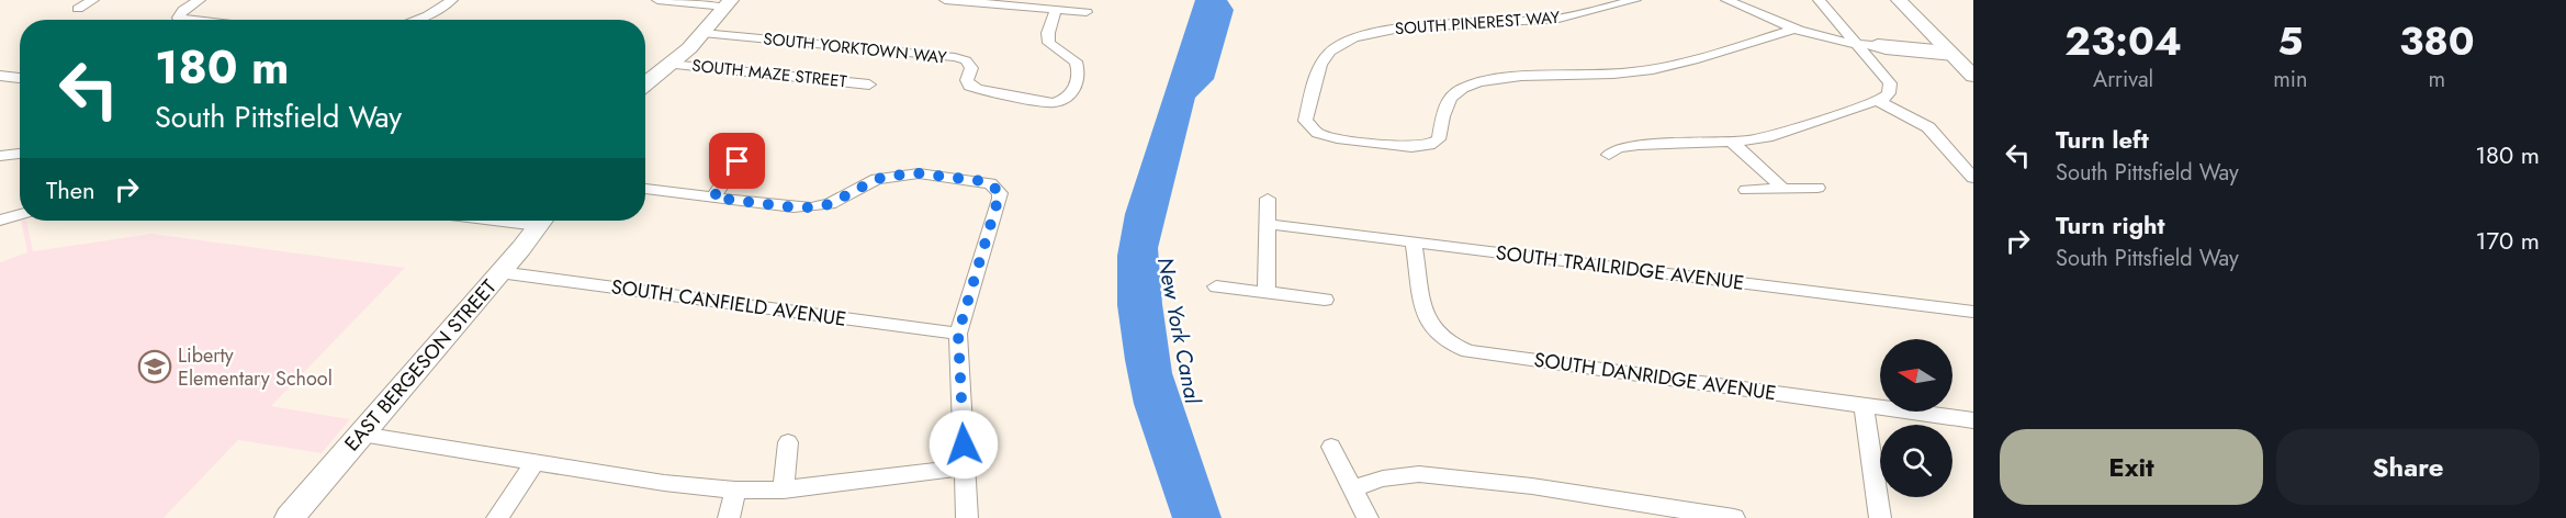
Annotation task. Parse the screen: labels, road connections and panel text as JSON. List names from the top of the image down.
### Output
{
  "streets": {
    "street": [
      "SOUTH PINEREST WAY",
      "SOUTH YORKTOWN WAY",
      "SOUTH MAZE STREET",
      "SOUTH TRAILRIDGE AVENUE",
      "SOUTH CANFIELD AVENUE",
      "EAST BERGESON STREET",
      "SOUTH DANRIDGE AVENUE"
    ]
  },
  "crossings": [
    ["SOUTH TRAILRIDGE AVENUE", "SOUTH DANRIDGE AVENUE"],
    ["SOUTH CANFIELD AVENUE", "EAST BERGESON STREET"]
  ],
  "water": ["New York Canal"],
  "places": {
    "school or university": ["Liberty Elementary School"]
  },
  "north": "left",
  "page": {
    "eta": [
      "23:04",
      "Arrival",
      "5",
      "min",
      "380",
      "m"
    ],
    "turn": ["180 m", "South Pittsfield Way"],
    "list": [
      {
        "name": "Turn left",
        "note": "South Pittsfield Way",
        "value": "180 m"
      },
      {
        "name": "Turn right",
        "note": "South Pittsfield Way",
        "value": "170 m"
      }
    ],
    "then": "Then",
    "buttons": ["Exit", "Share"]
  }
}
